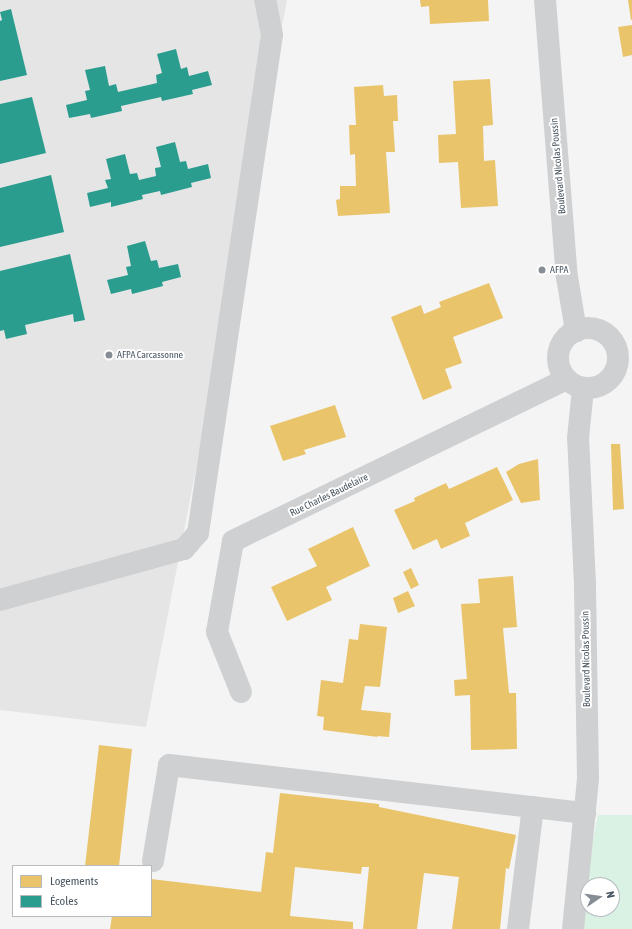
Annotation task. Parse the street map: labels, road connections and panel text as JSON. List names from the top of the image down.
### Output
{
  "streets": {
    "street": ["Boulevard Nicolas Poussin", "Rue Charles Baudelaire"]
  },
  "crossings": [
    ["Boulevard Nicolas Poussin", "Rue Charles Baudelaire"]
  ],
  "places": ["AFPA", "AFPA Carcassonne"],
  "legend": ["Logements", "Écoles"],
  "north": "right"
}
